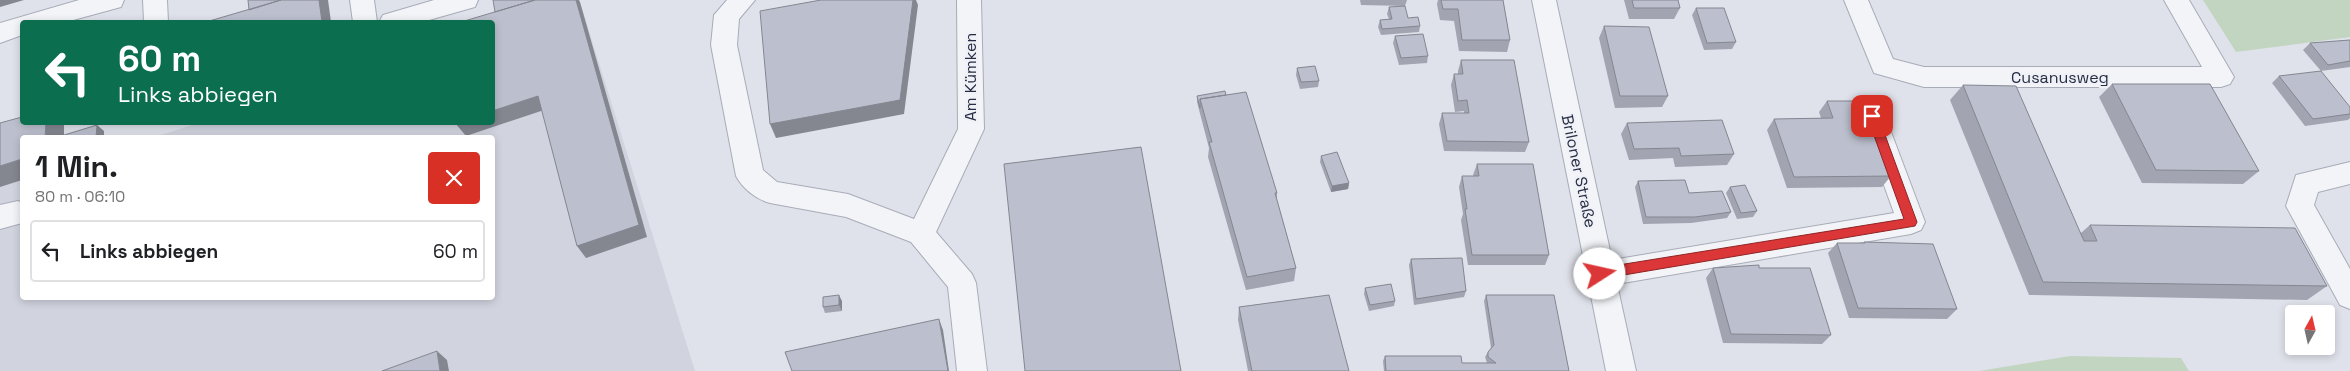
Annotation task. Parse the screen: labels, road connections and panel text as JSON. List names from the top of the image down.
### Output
{
  "streets": {
    "street": ["Am Kümken", "Cusanusweg", "Briloner Straße"]
  },
  "north": "top",
  "page": {
    "turn": ["60 m", "Links abbiegen"],
    "heading": ["1 Min.", "80 m · 06:10"],
    "list": [
      {
        "name": "Links abbiegen",
        "value": "60 m"
      }
    ]
  }
}
